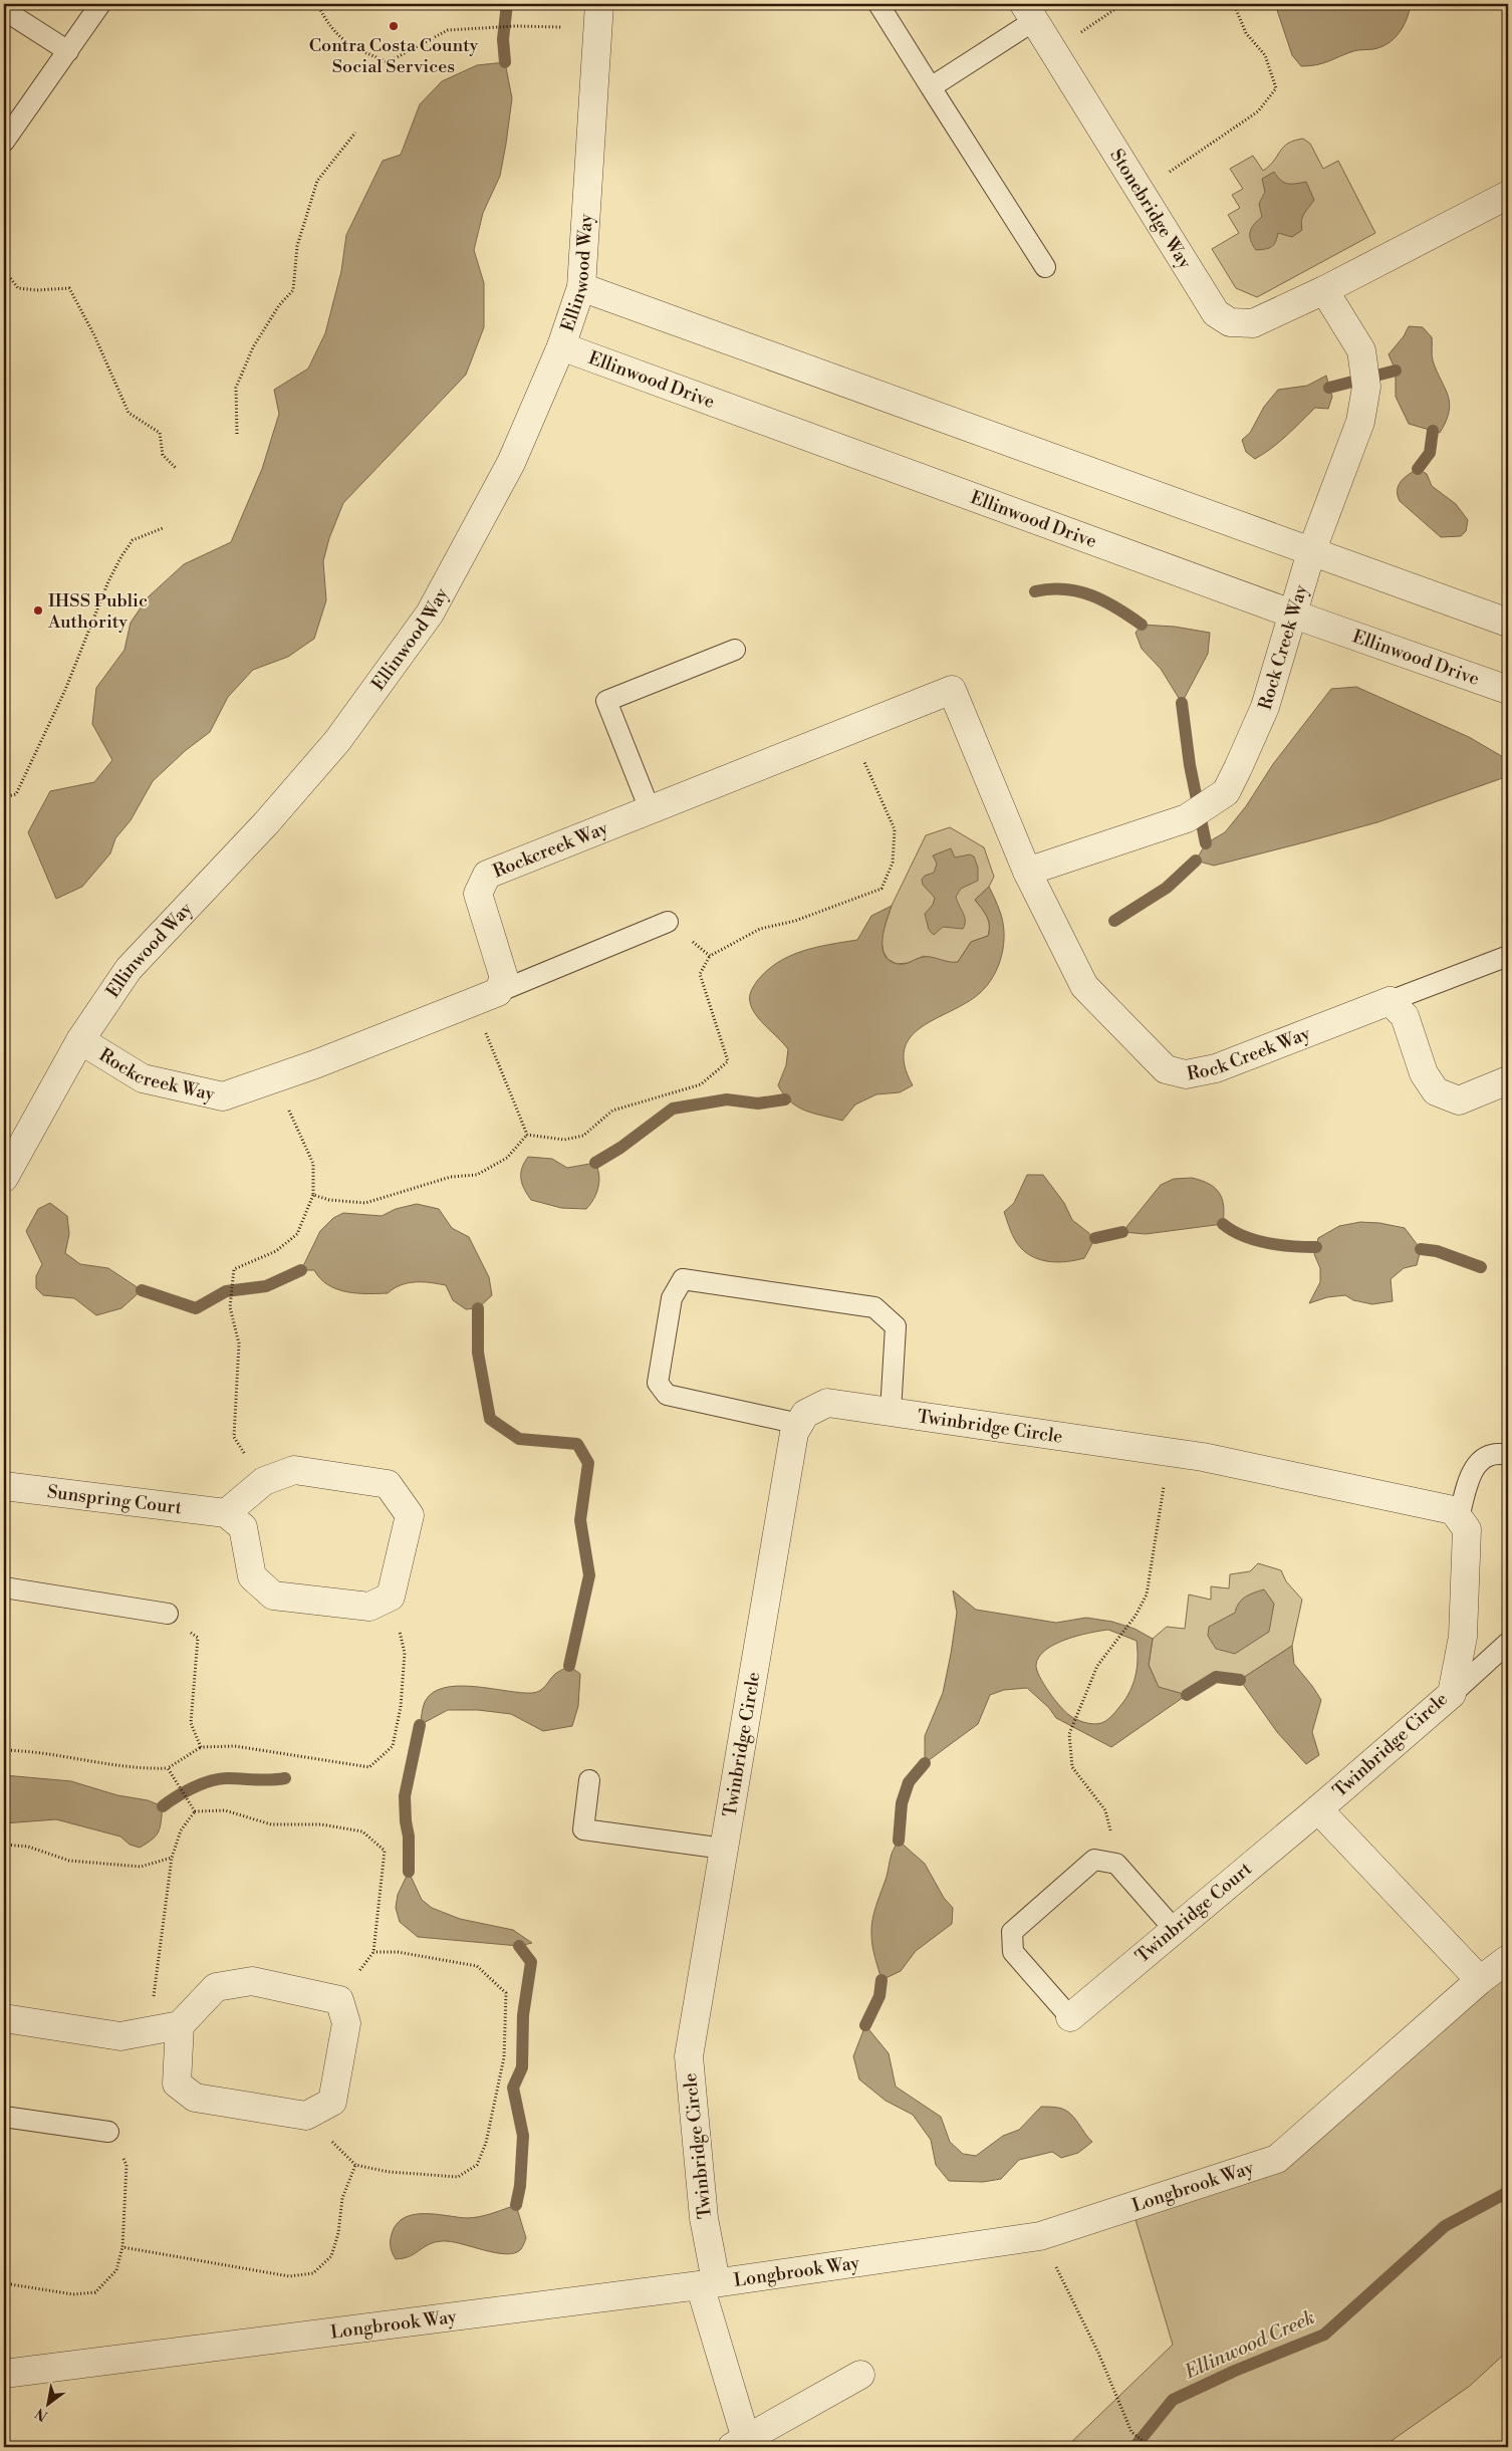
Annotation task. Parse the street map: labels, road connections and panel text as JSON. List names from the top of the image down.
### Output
{
  "streets": {
    "street": [
      "Stonebridge Way",
      "Ellinwood Way",
      "Ellinwood Drive",
      "Rock Creek Way",
      "Rockcreek Way",
      "Twinbridge Circle",
      "Sunspring Court",
      "Twinbridge Court",
      "Longbrook Way"
    ]
  },
  "crossings": [
    ["Ellinwood Way", "Ellinwood Drive"],
    ["Ellinwood Way", "Rockcreek Way"],
    ["Ellinwood Drive", "Rock Creek Way"],
    ["Rock Creek Way", "Rockcreek Way"],
    ["Twinbridge Circle", "Twinbridge Court"],
    ["Twinbridge Circle", "Longbrook Way"]
  ],
  "water": ["Ellinwood Creek"],
  "places": ["Contra Costa County Social Services", "IHSS Public Authority"],
  "north": "bottom left"
}
